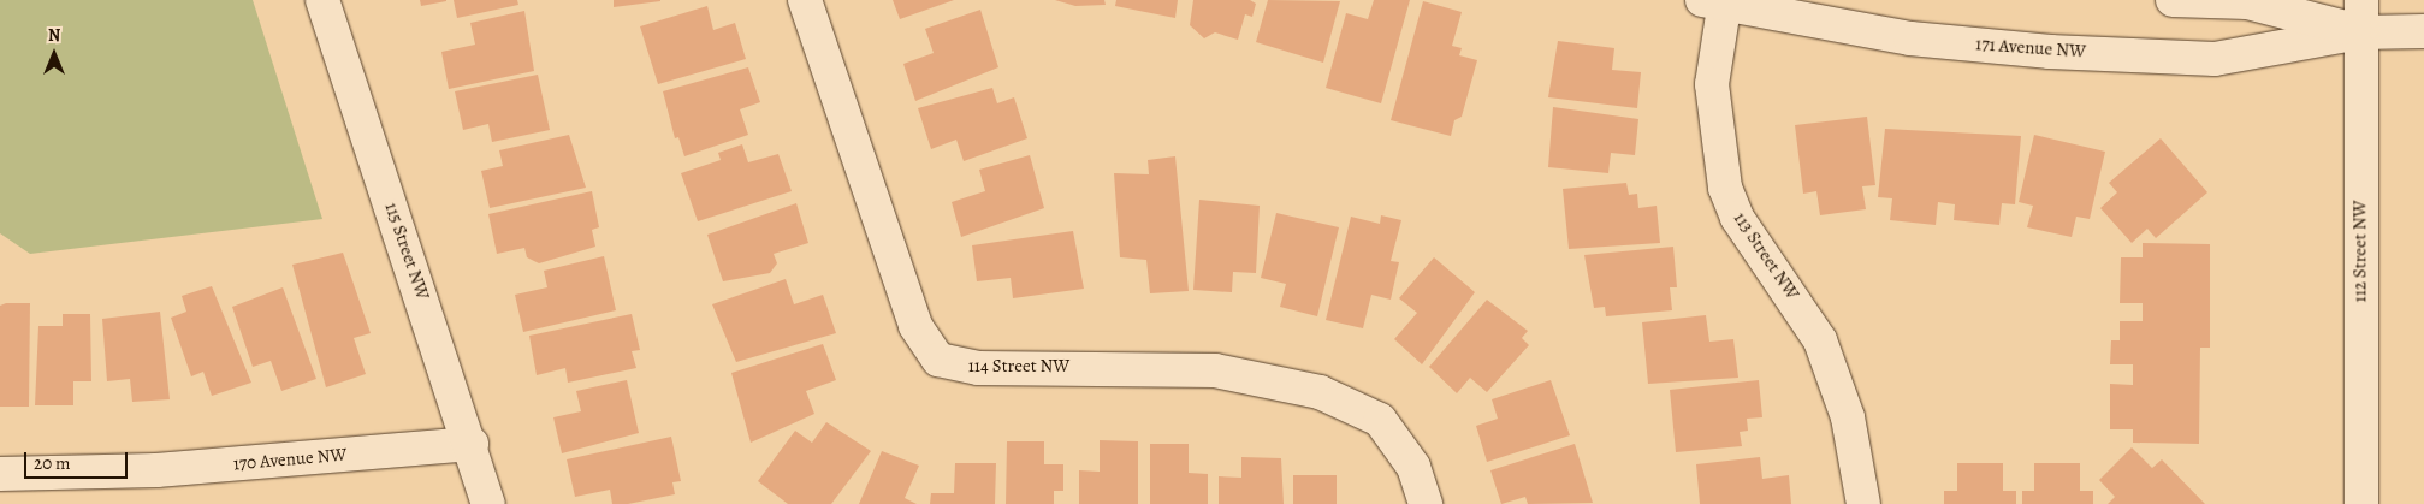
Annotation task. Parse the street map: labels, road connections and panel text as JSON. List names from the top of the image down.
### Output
{
  "streets": {
    "street": [
      "171 Avenue NW",
      "115 Street NW",
      "112 Street NW",
      "113 Street NW",
      "114 Street NW",
      "170 Avenue NW"
    ]
  },
  "crossings": [
    ["171 Avenue NW", "112 Street NW"],
    ["171 Avenue NW", "113 Street NW"],
    ["115 Street NW", "170 Avenue NW"]
  ],
  "scale_bar": "20 m",
  "north": "top"
}
